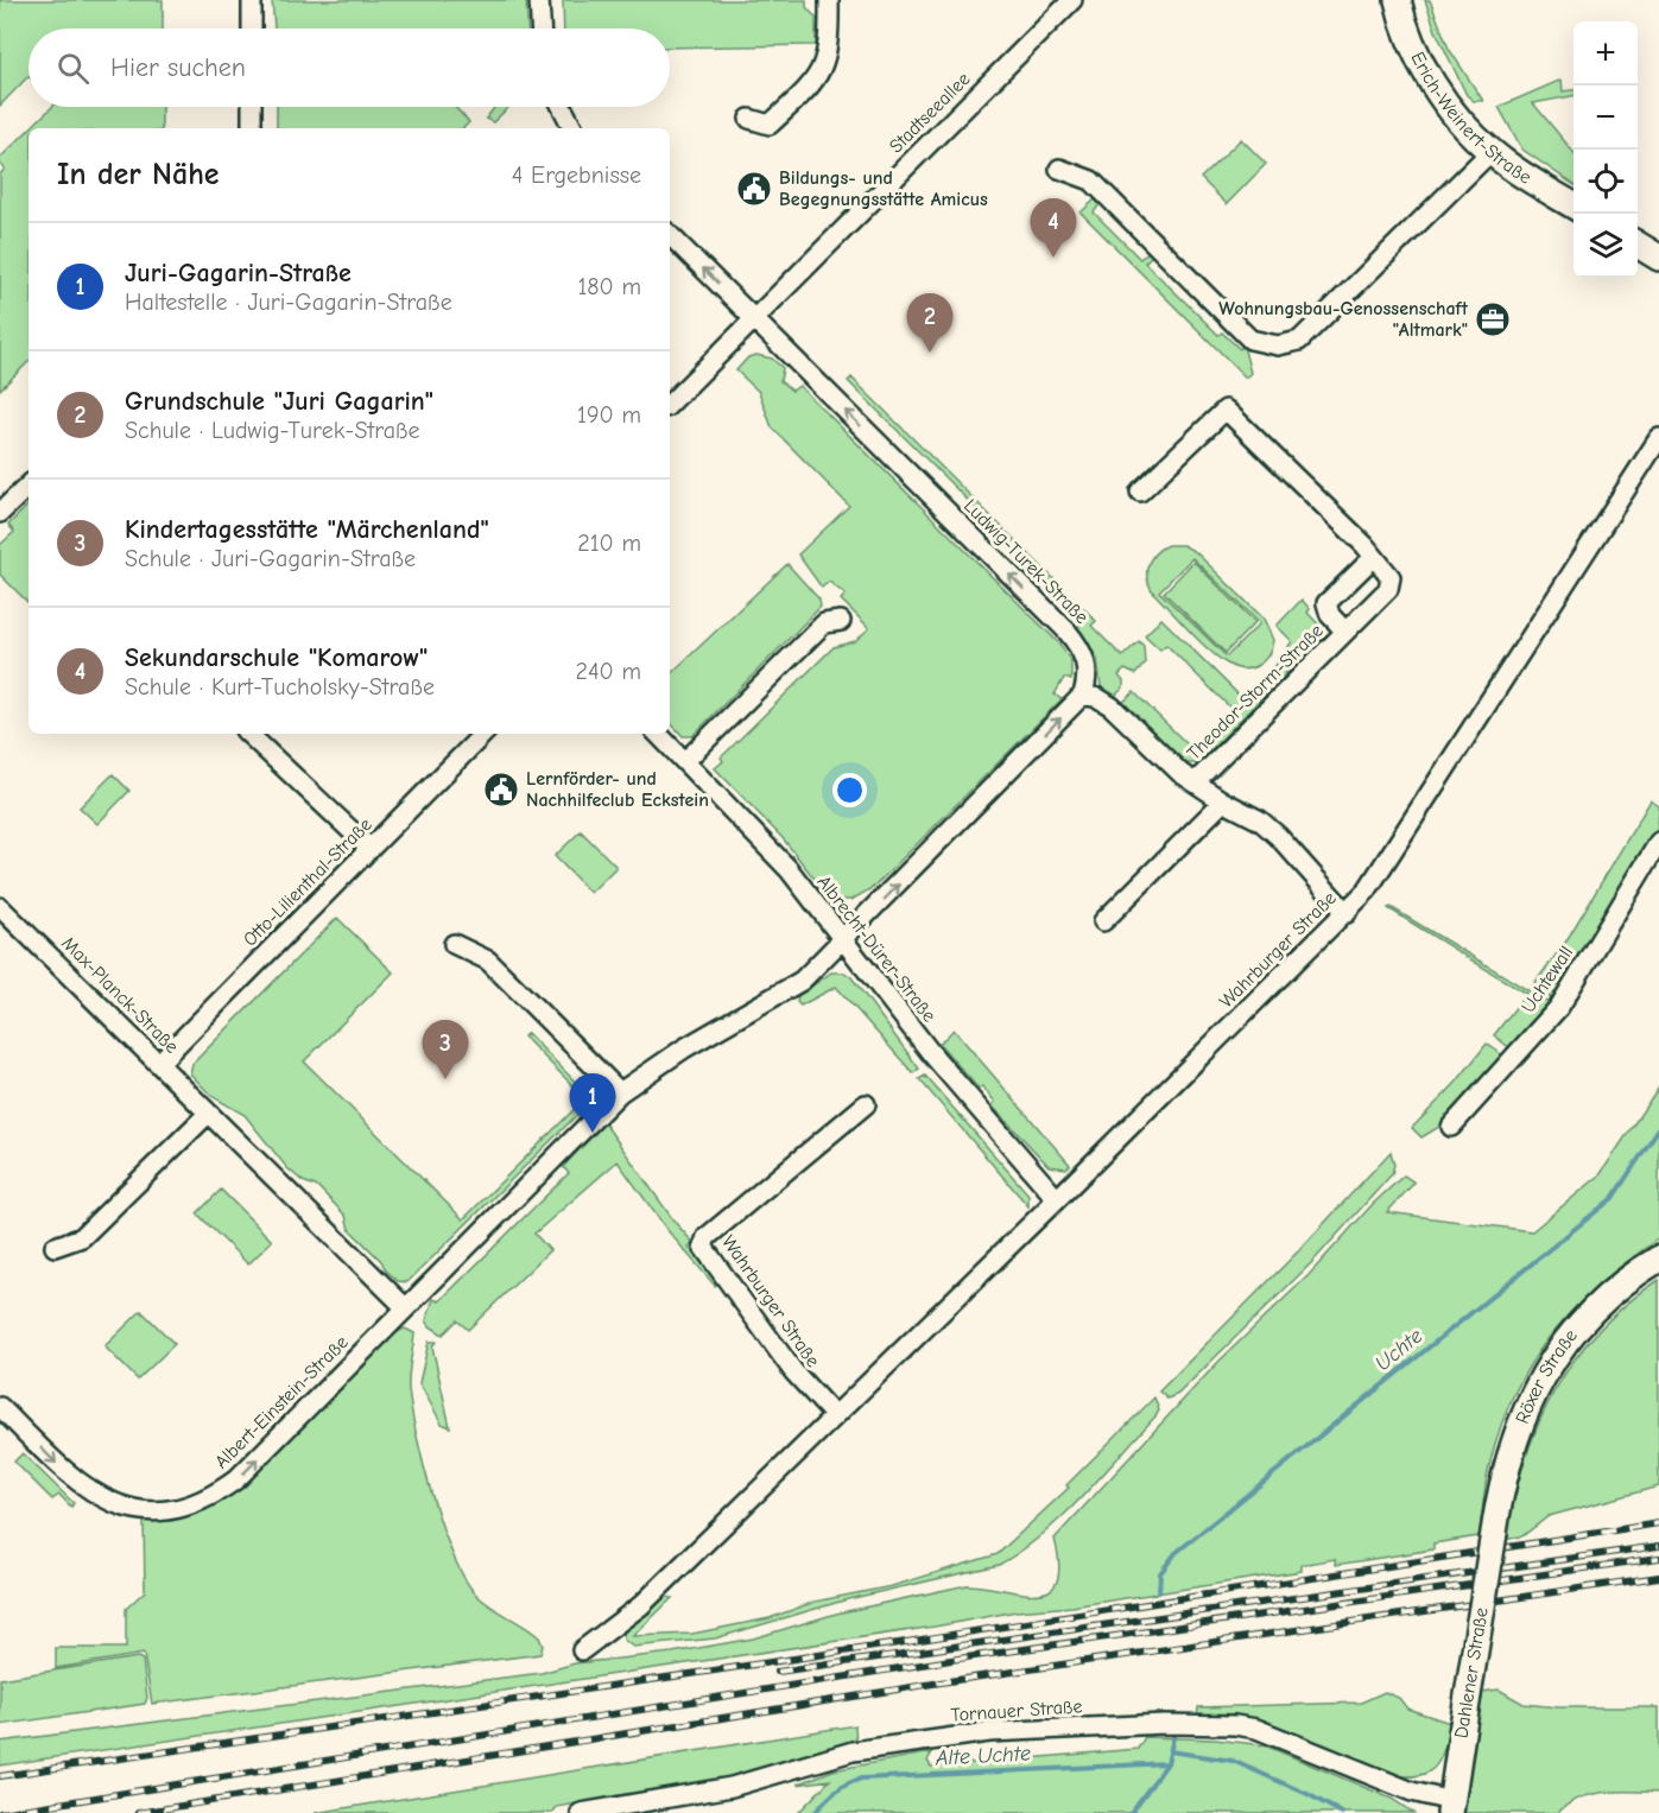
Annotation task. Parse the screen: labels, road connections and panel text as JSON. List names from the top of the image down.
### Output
{
  "streets": {
    "street": [
      "Stadtseeallee",
      "Erich-Weinert-Straße",
      "Ludwig-Turek-Straße",
      "Theodor-Storm-Straße",
      "Otto-Lilienthal-Straße",
      "Albrecht-Dürer-Straße",
      "Wahrburger Straße",
      "Uchtewall",
      "Max-Planck-Straße",
      "Röxer Straße",
      "Albert-Einstein-Straße",
      "Dahlener Straße",
      "Tornauer Straße"
    ]
  },
  "crossings": [
    ["Stadtseeallee", "Ludwig-Turek-Straße"],
    ["Otto-Lilienthal-Straße", "Max-Planck-Straße"],
    ["Albrecht-Dürer-Straße", "Wahrburger Straße"],
    ["Albrecht-Dürer-Straße", "Albert-Einstein-Straße"],
    ["Max-Planck-Straße", "Albert-Einstein-Straße"],
    ["Röxer Straße", "Dahlener Straße"],
    ["Dahlener Straße", "Tornauer Straße"]
  ],
  "one_way": ["Ludwig-Turek-Straße"],
  "water": ["Uchte", "Alte Uchte"],
  "places": {
    "public building": ["Bildungs- und Begegnungsstätte Amicus", "Lernförder- und Nachhilfeclub Eckstein"],
    "office": ["Wohnungsbau-Genossenschaft \"Altmark\""]
  },
  "page": {
    "map_buttons": ["+", "−"],
    "search": "Hier suchen",
    "heading": ["In der Nähe", "4 Ergebnisse"],
    "pins": [
      "4",
      "2",
      "3",
      "1"
    ],
    "list": [
      {
        "mark": "1",
        "name": "Juri-Gagarin-Straße",
        "note": "Haltestelle · Juri-Gagarin-Straße",
        "value": "180 m"
      },
      {
        "mark": "2",
        "name": "Grundschule \"Juri Gagarin\"",
        "note": "Schule · Ludwig-Turek-Straße",
        "value": "190 m"
      },
      {
        "mark": "3",
        "name": "Kindertagesstätte \"Märchenland\"",
        "note": "Schule · Juri-Gagarin-Straße",
        "value": "210 m"
      },
      {
        "mark": "4",
        "name": "Sekundarschule \"Komarow\"",
        "note": "Schule · Kurt-Tucholsky-Straße",
        "value": "240 m"
      }
    ]
  }
}
